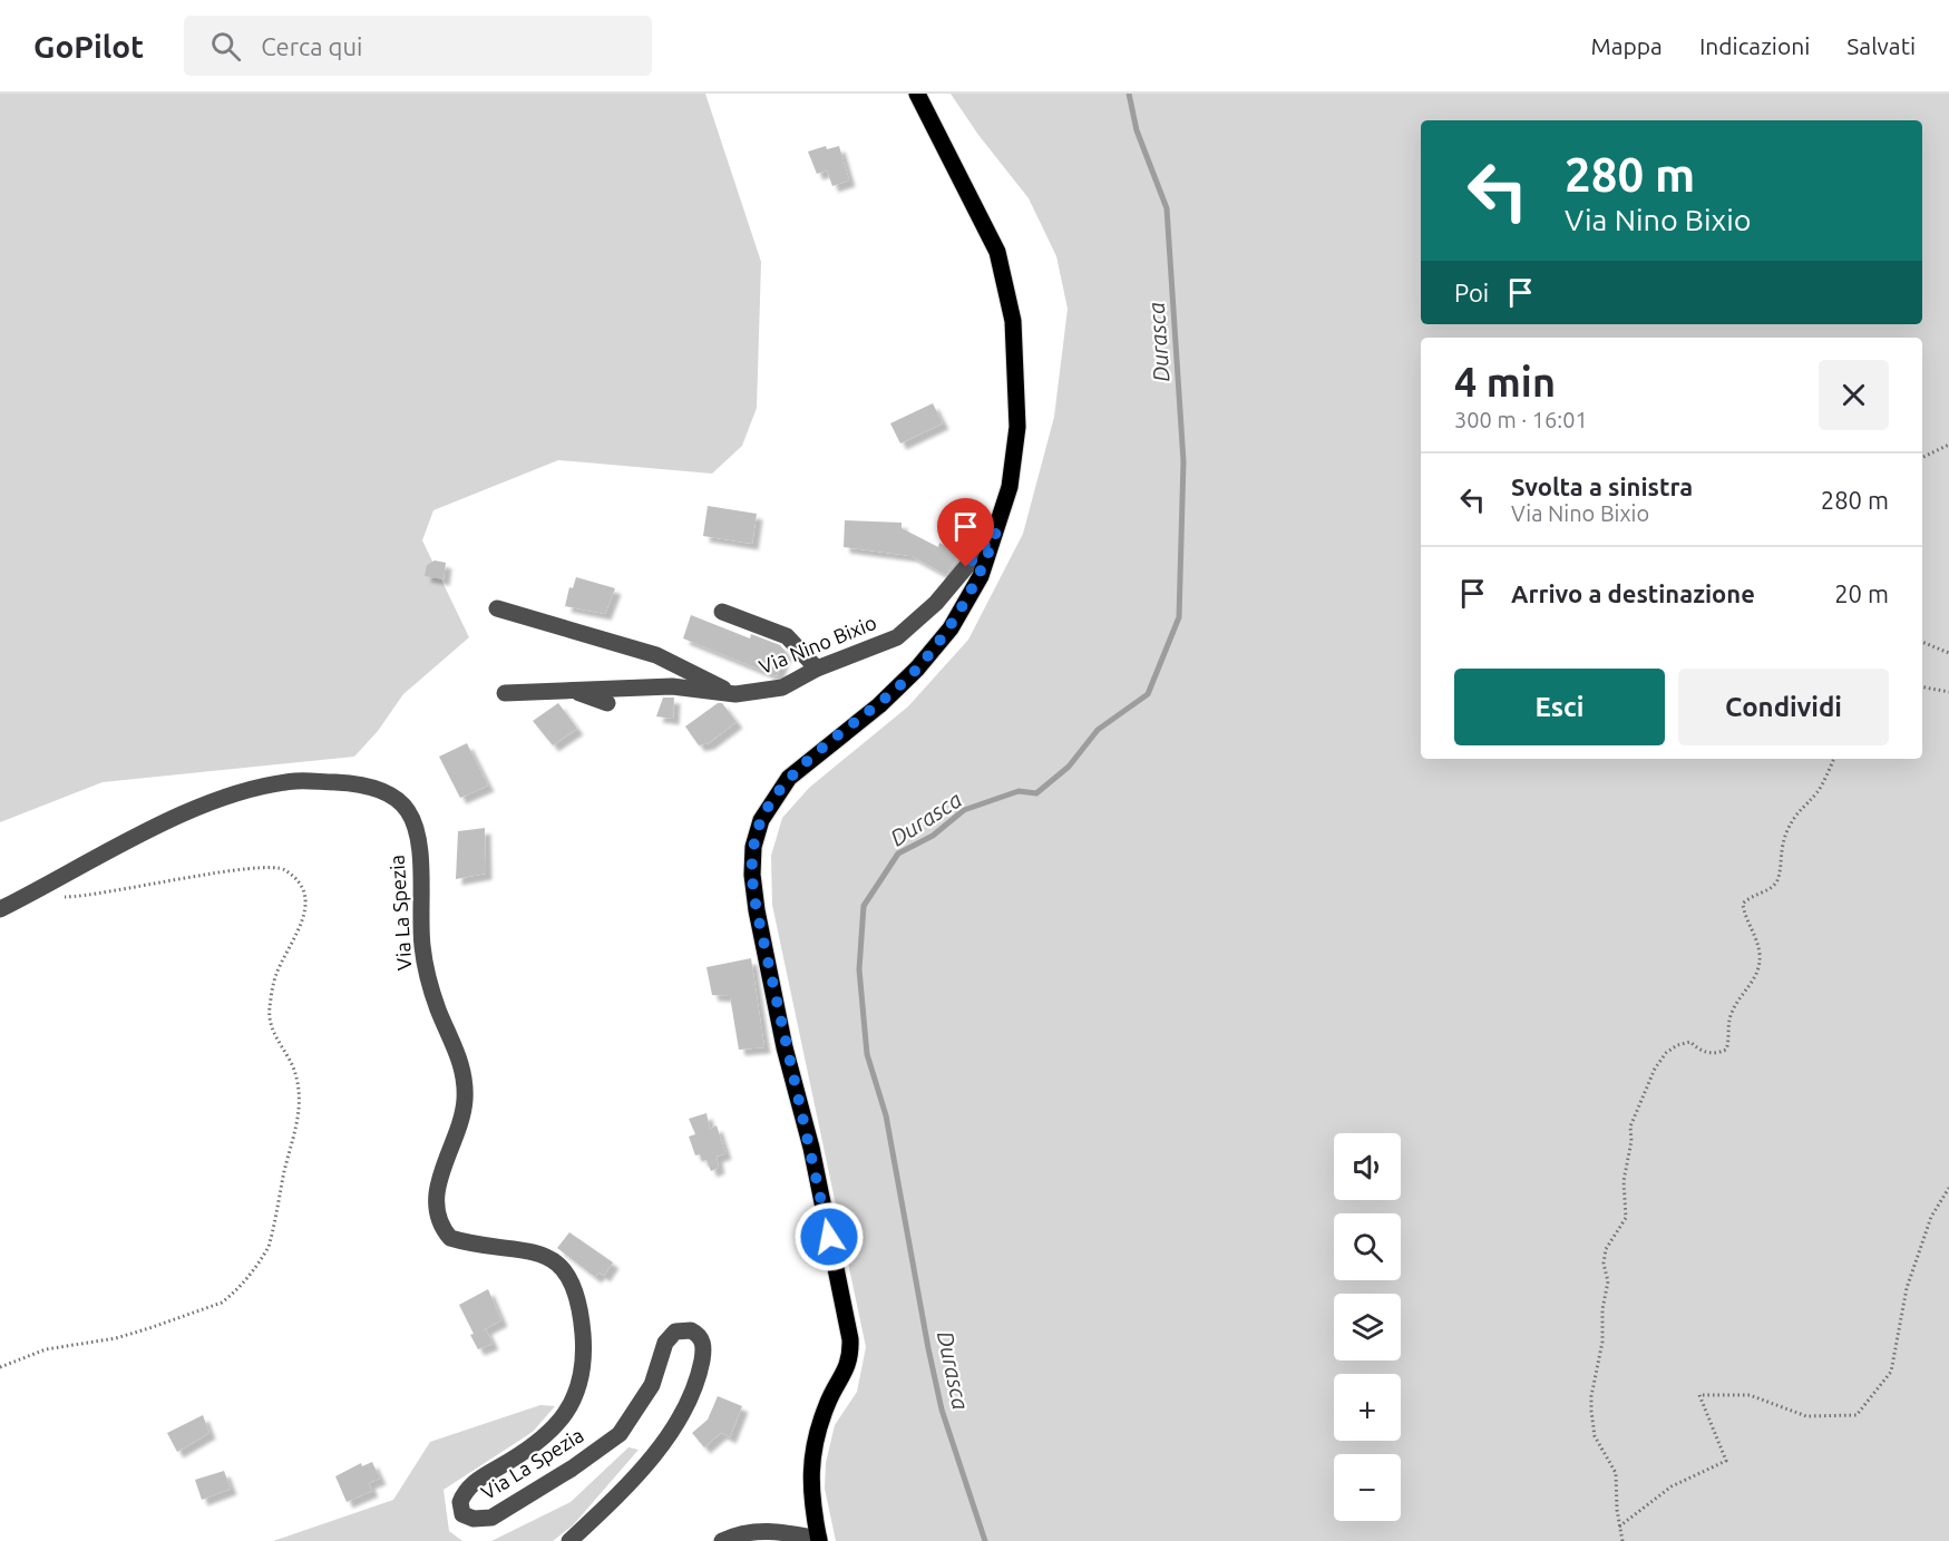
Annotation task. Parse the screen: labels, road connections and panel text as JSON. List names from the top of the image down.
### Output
{
  "streets": {
    "street": ["Via Nino Bixio", "Via La Spezia"]
  },
  "water": ["Durasca"],
  "page": {
    "header": "GoPilot",
    "search": "Cerca qui",
    "nav": ["Mappa", "Indicazioni", "Salvati"],
    "turn": ["280 m", "Via Nino Bixio"],
    "then": "Poi",
    "heading": ["4 min", "300 m · 16:01"],
    "list": [
      {
        "name": "Svolta a sinistra",
        "note": "Via Nino Bixio",
        "value": "280 m"
      },
      {
        "name": "Arrivo a destinazione",
        "value": "20 m"
      }
    ],
    "buttons": ["Esci", "Condividi"],
    "map_buttons": ["+", "−"]
  }
}
